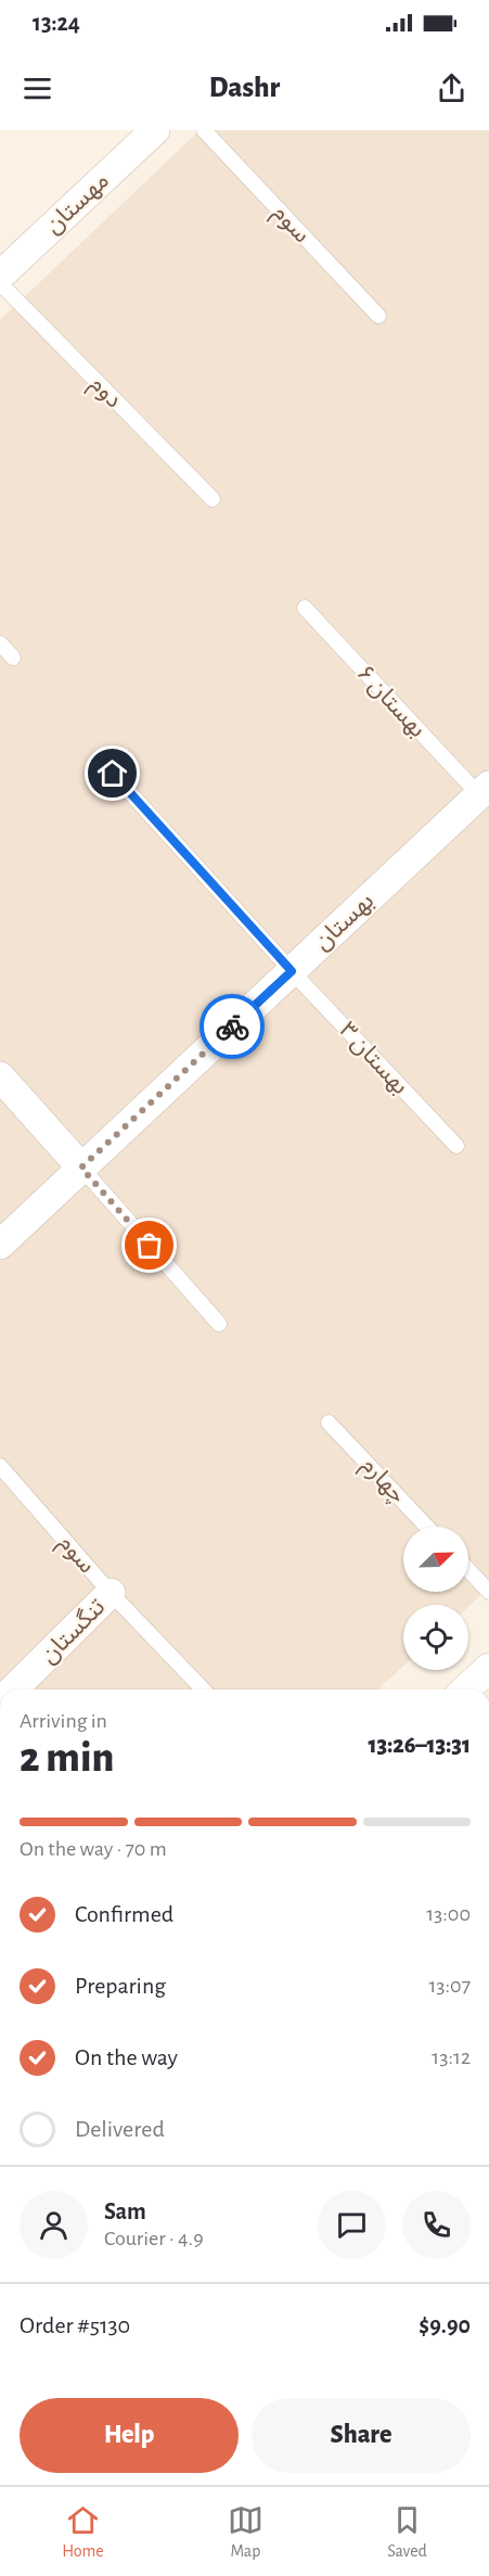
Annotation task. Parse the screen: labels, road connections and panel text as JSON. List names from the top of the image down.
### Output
{
  "streets": {
    "street": ["مهستان", "بهستان", "تنگستان"],
    "lane": [
      "سوم",
      "دوم",
      "بهستان ۶",
      "بهستان ۳",
      "چهارم"
    ]
  },
  "crossings": [
    ["سوم", "تنگستان"],
    ["بهستان ۶", "بهستان"],
    ["بهستان", "بهستان ۳"]
  ],
  "north": "top right",
  "page": {
    "status": "13:24",
    "header": "Dashr",
    "heading": ["2 min", "Arriving in", "13:26–13:31"],
    "panel": [
      "Sam",
      "Courier · 4.9",
      "Order #5130",
      "$9.90"
    ],
    "bar": "On the way · 70 m",
    "list": [
      ["Confirmed", "13:00"],
      ["Preparing", "13:07"],
      ["On the way", "13:12"],
      "Delivered"
    ],
    "buttons": ["Help", "Share"],
    "tabs": ["Home", "Map", "Saved"]
  }
}
